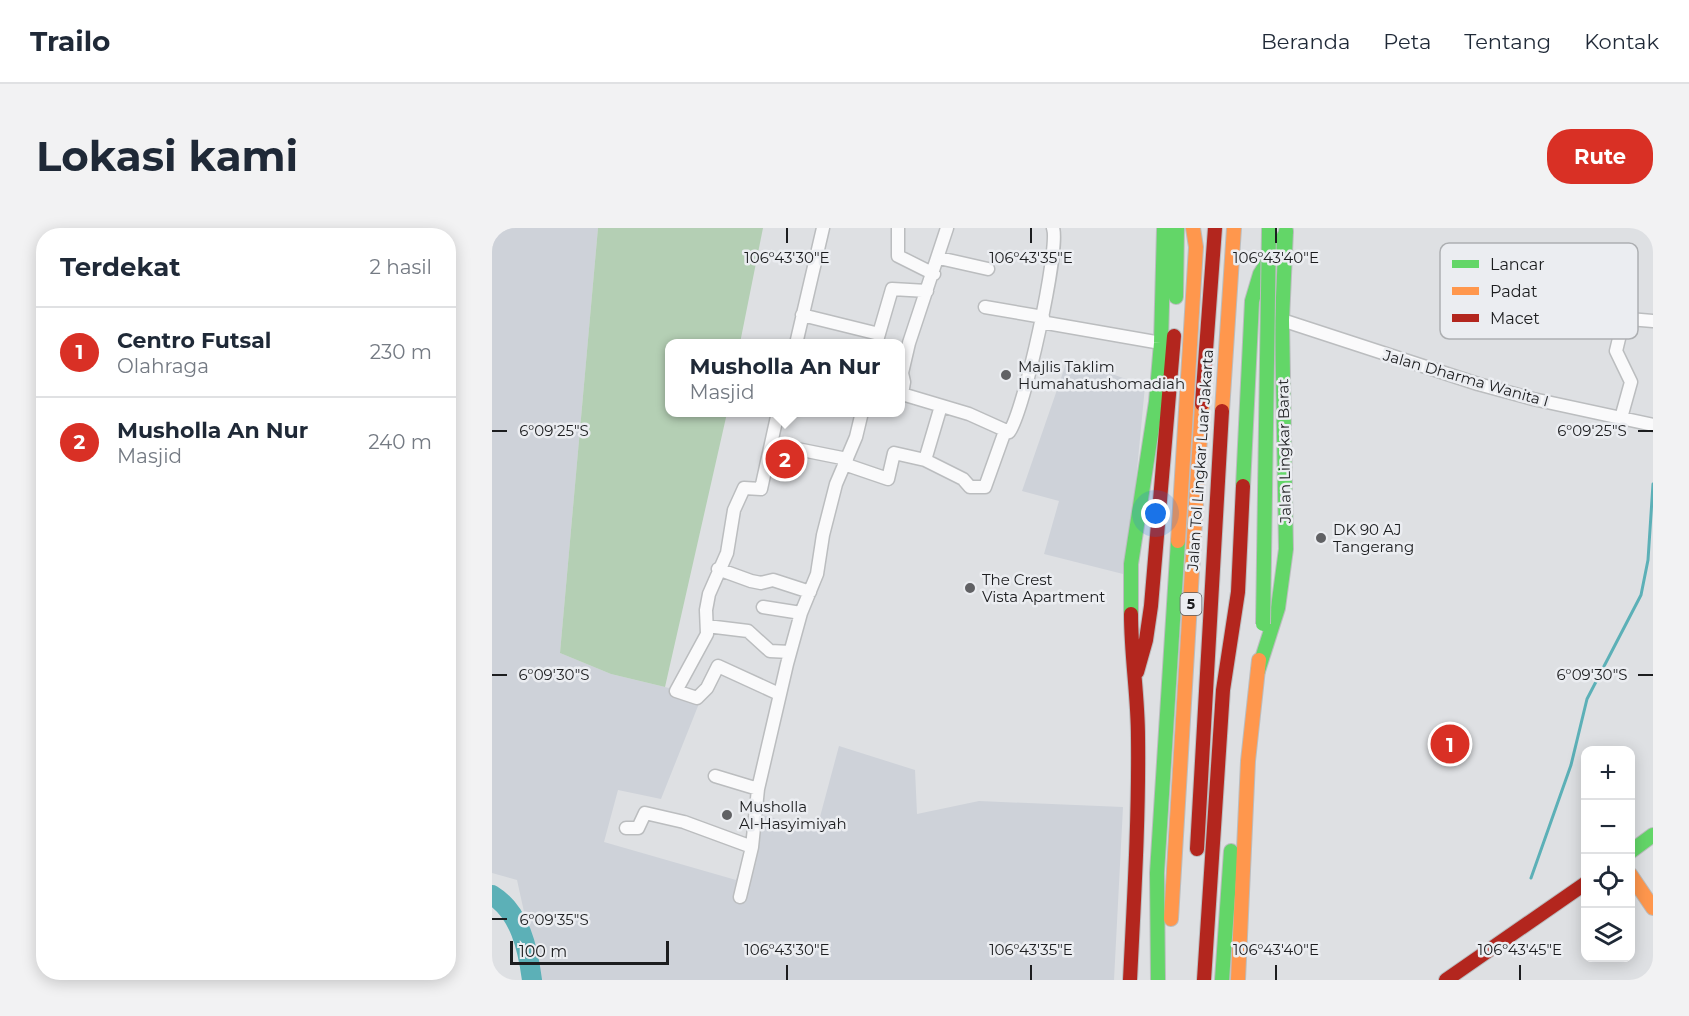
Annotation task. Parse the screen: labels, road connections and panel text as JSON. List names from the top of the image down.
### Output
{
  "streets": {
    "main road": ["Jalan Lingkar Barat", "Jalan Tol Lingkar Luar Jakarta", "5"],
    "street": ["Jalan Dharma Wanita I"]
  },
  "crossings": [
    ["Jalan Dharma Wanita I", "Jalan Lingkar Barat"]
  ],
  "places": [
    "Majlis Taklim Humahatushomadiah",
    "DK 90 AJ Tangerang",
    "The Crest Vista Apartment",
    "Musholla Al-Hasyimiyah"
  ],
  "legend": ["Lancar", "Padat", "Macet"],
  "scale_bar": "100 m",
  "page": {
    "header": "Trailo",
    "nav": [
      "Beranda",
      "Peta",
      "Tentang",
      "Kontak"
    ],
    "buttons": "Rute",
    "title": "Lokasi kami",
    "heading": ["Terdekat", "2 hasil"],
    "list": [
      {
        "mark": "1",
        "name": "Centro Futsal",
        "note": "Olahraga",
        "value": "230 m"
      },
      {
        "mark": "2",
        "name": "Musholla An Nur",
        "note": "Masjid",
        "value": "240 m"
      }
    ],
    "popup": ["Musholla An Nur", "Masjid"],
    "pins": ["2", "1"],
    "map_buttons": ["+", "−"],
    "scale": "100 m"
  },
  "coordinates": [
    "106°43'30\"E",
    "106°43'35\"E",
    "106°43'40\"E",
    "6°09'25\"S",
    "6°09'30\"S",
    "6°09'35\"S",
    "106°43'45\"E"
  ]
}
